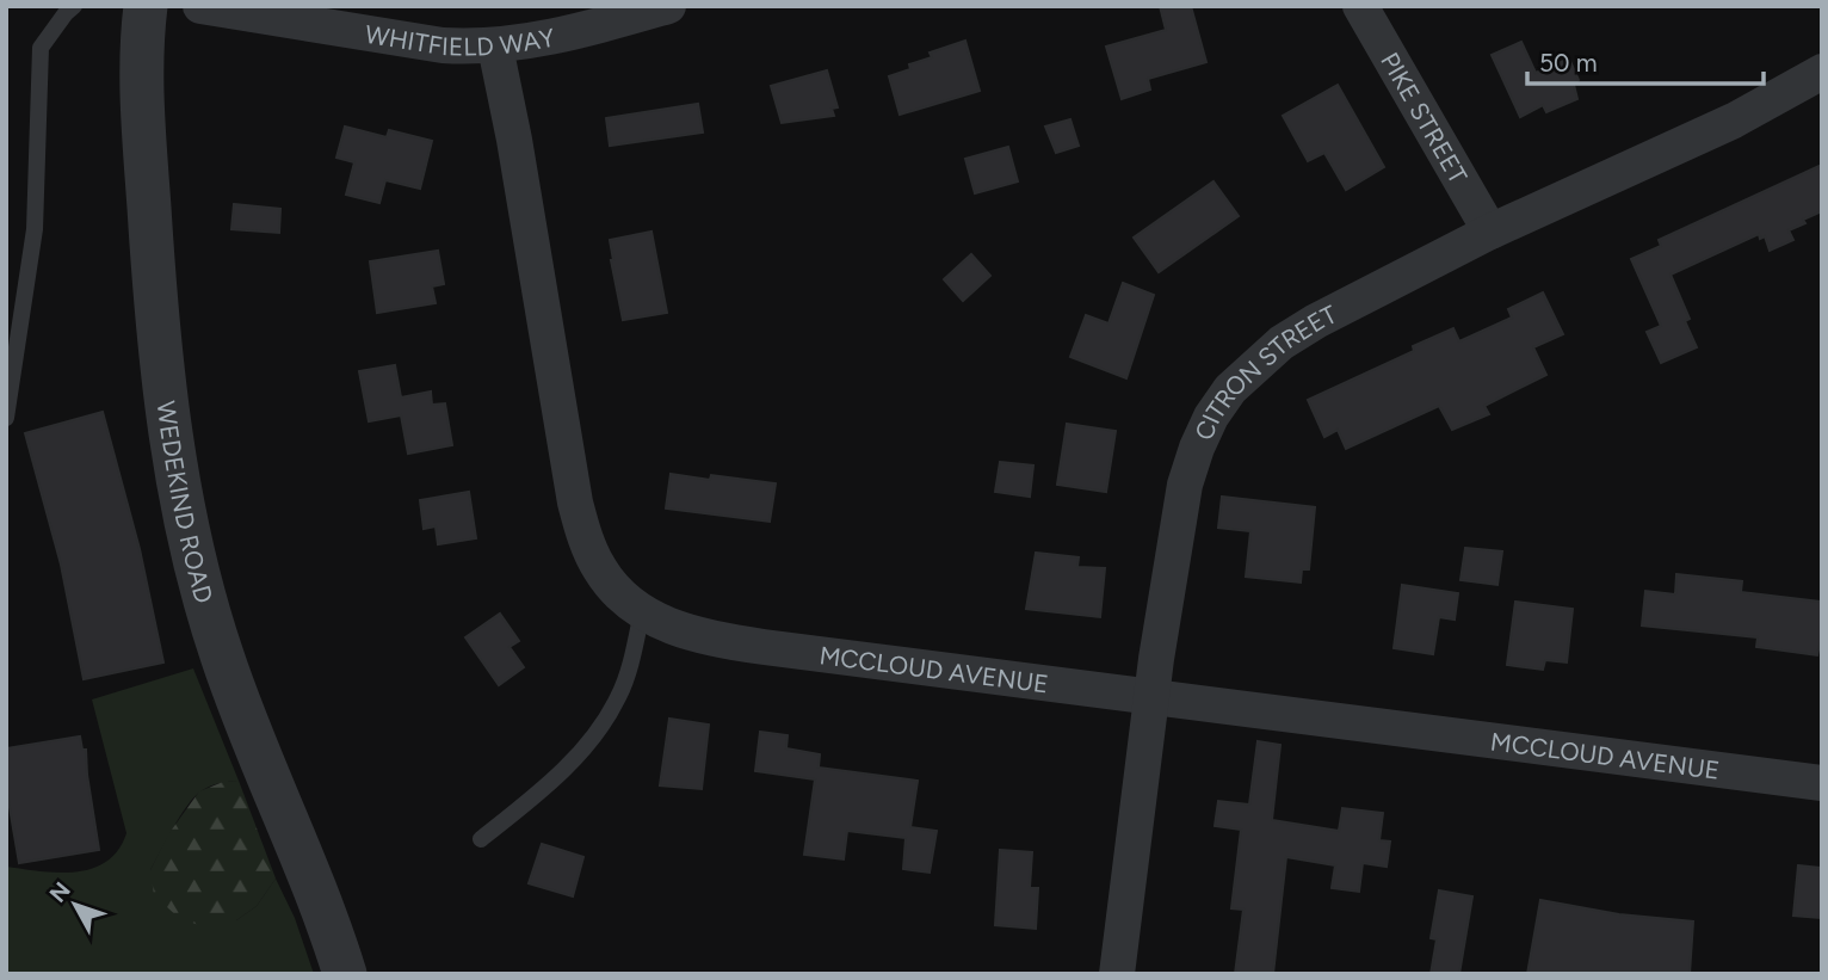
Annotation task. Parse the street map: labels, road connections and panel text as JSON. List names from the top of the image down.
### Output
{
  "streets": {
    "street": [
      "WHITFIELD WAY",
      "PIKE STREET",
      "CITRON STREET",
      "WEDEKIND ROAD",
      "MCCLOUD AVENUE"
    ]
  },
  "crossings": [
    ["WHITFIELD WAY", "MCCLOUD AVENUE"],
    ["PIKE STREET", "CITRON STREET"],
    ["CITRON STREET", "MCCLOUD AVENUE"]
  ],
  "scale_bar": "50 m",
  "north": "top left"
}
